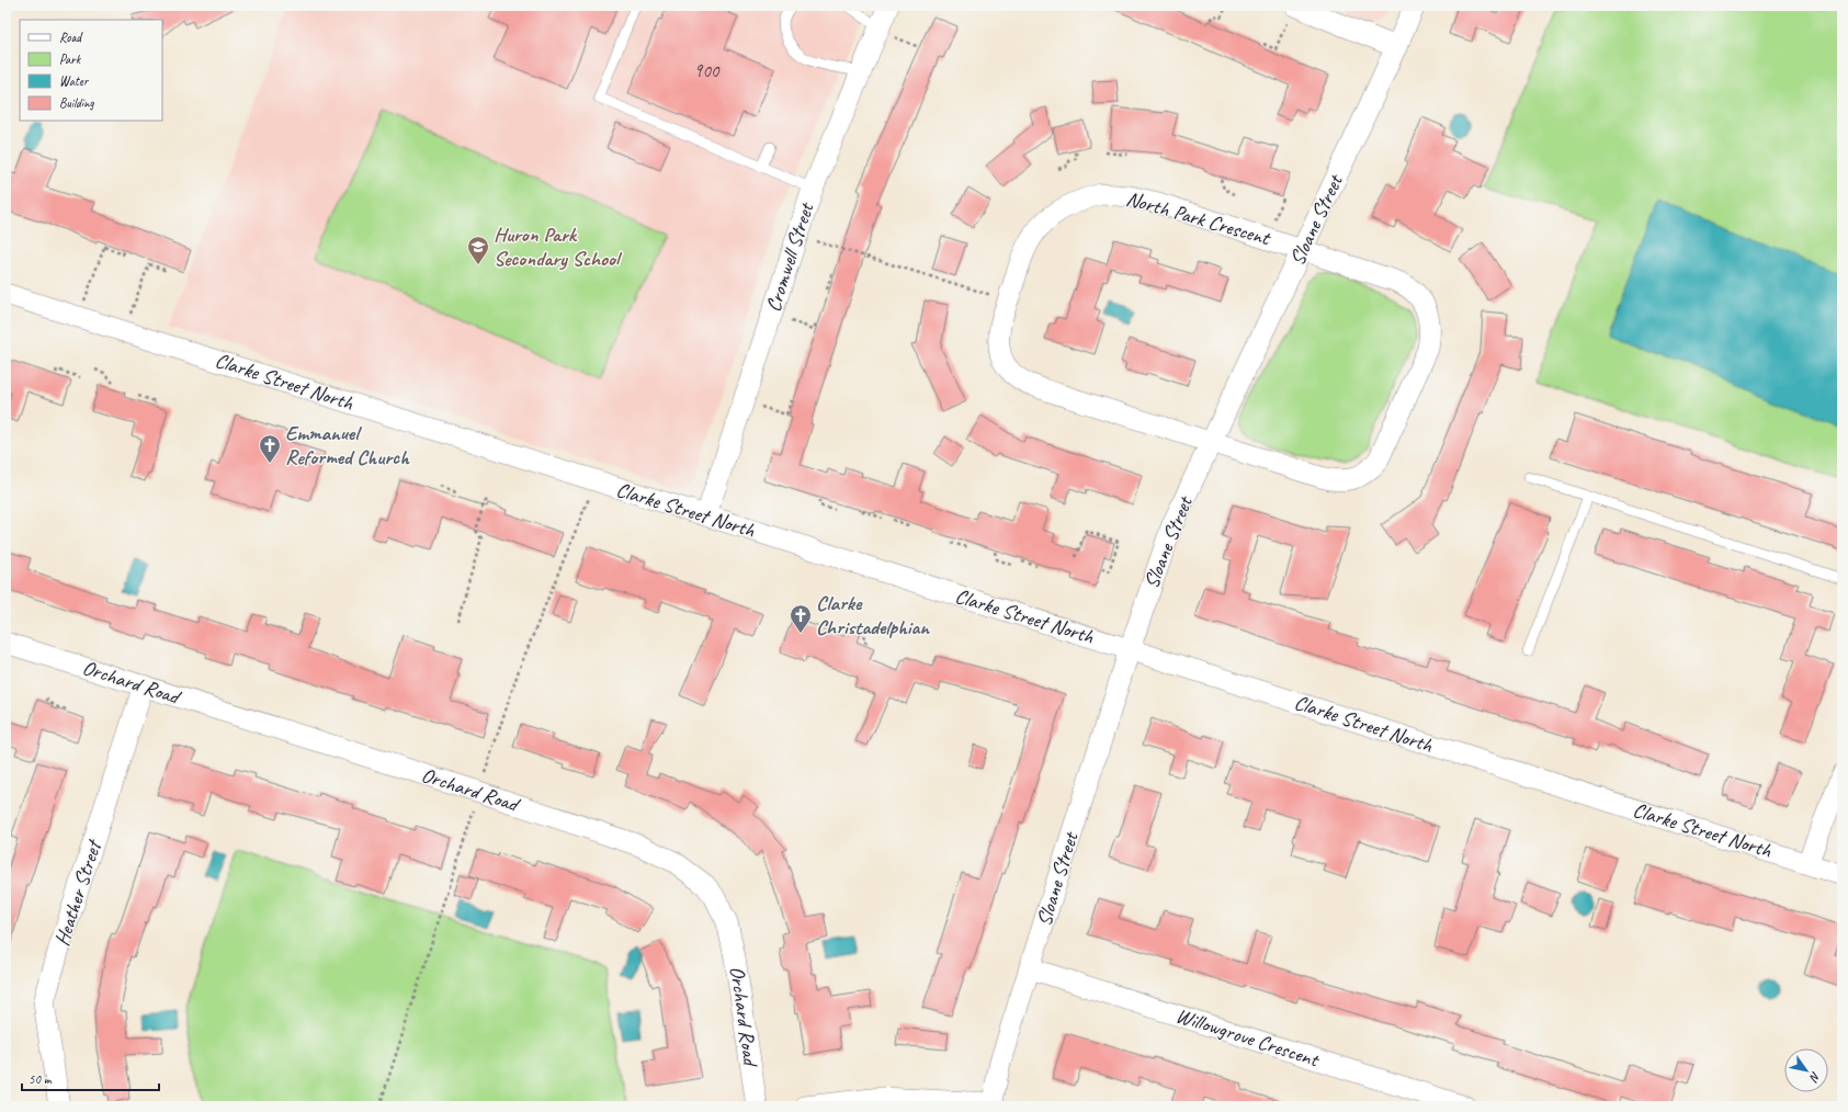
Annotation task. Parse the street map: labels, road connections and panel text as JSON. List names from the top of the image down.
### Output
{
  "streets": {
    "street": [
      "North Park Crescent",
      "Sloane Street",
      "Cromwell Street",
      "Clarke Street North",
      "Orchard Road",
      "Heather Street",
      "Willowgrove Crescent"
    ]
  },
  "crossings": [
    ["North Park Crescent", "Sloane Street"],
    ["Sloane Street", "Clarke Street North"],
    ["Sloane Street", "Willowgrove Crescent"],
    ["Cromwell Street", "Clarke Street North"],
    ["Orchard Road", "Heather Street"]
  ],
  "places": {
    "school or university": ["Huron Park Secondary School"],
    "church": ["Emmanuel Reformed Church", "Clarke Christadelphian"]
  },
  "house_numbers": ["900"],
  "legend": [
    "Road",
    "Park",
    "Water",
    "Building"
  ],
  "scale_bar": "50 m",
  "north": "bottom right"
}
